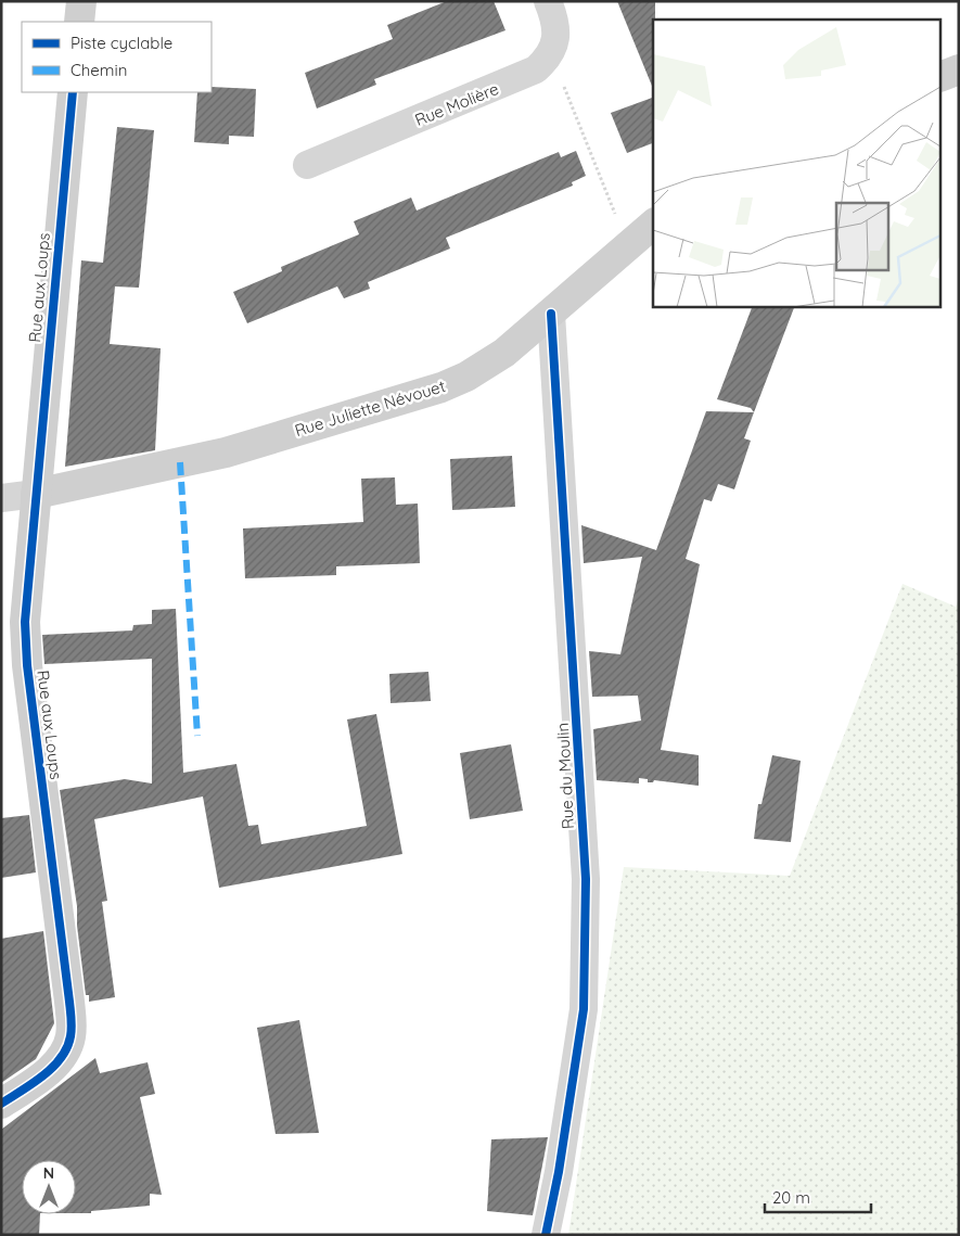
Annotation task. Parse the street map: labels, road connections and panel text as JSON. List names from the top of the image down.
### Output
{
  "streets": {
    "street": [
      "Rue Molière",
      "Rue aux Loups",
      "Rue Juliette Névouet",
      "Rue du Moulin"
    ]
  },
  "crossings": [
    ["Rue aux Loups", "Rue Juliette Névouet"],
    ["Rue Juliette Névouet", "Rue du Moulin"]
  ],
  "legend": ["Piste cyclable", "Chemin"],
  "scale_bar": "20 m",
  "north": "top"
}
